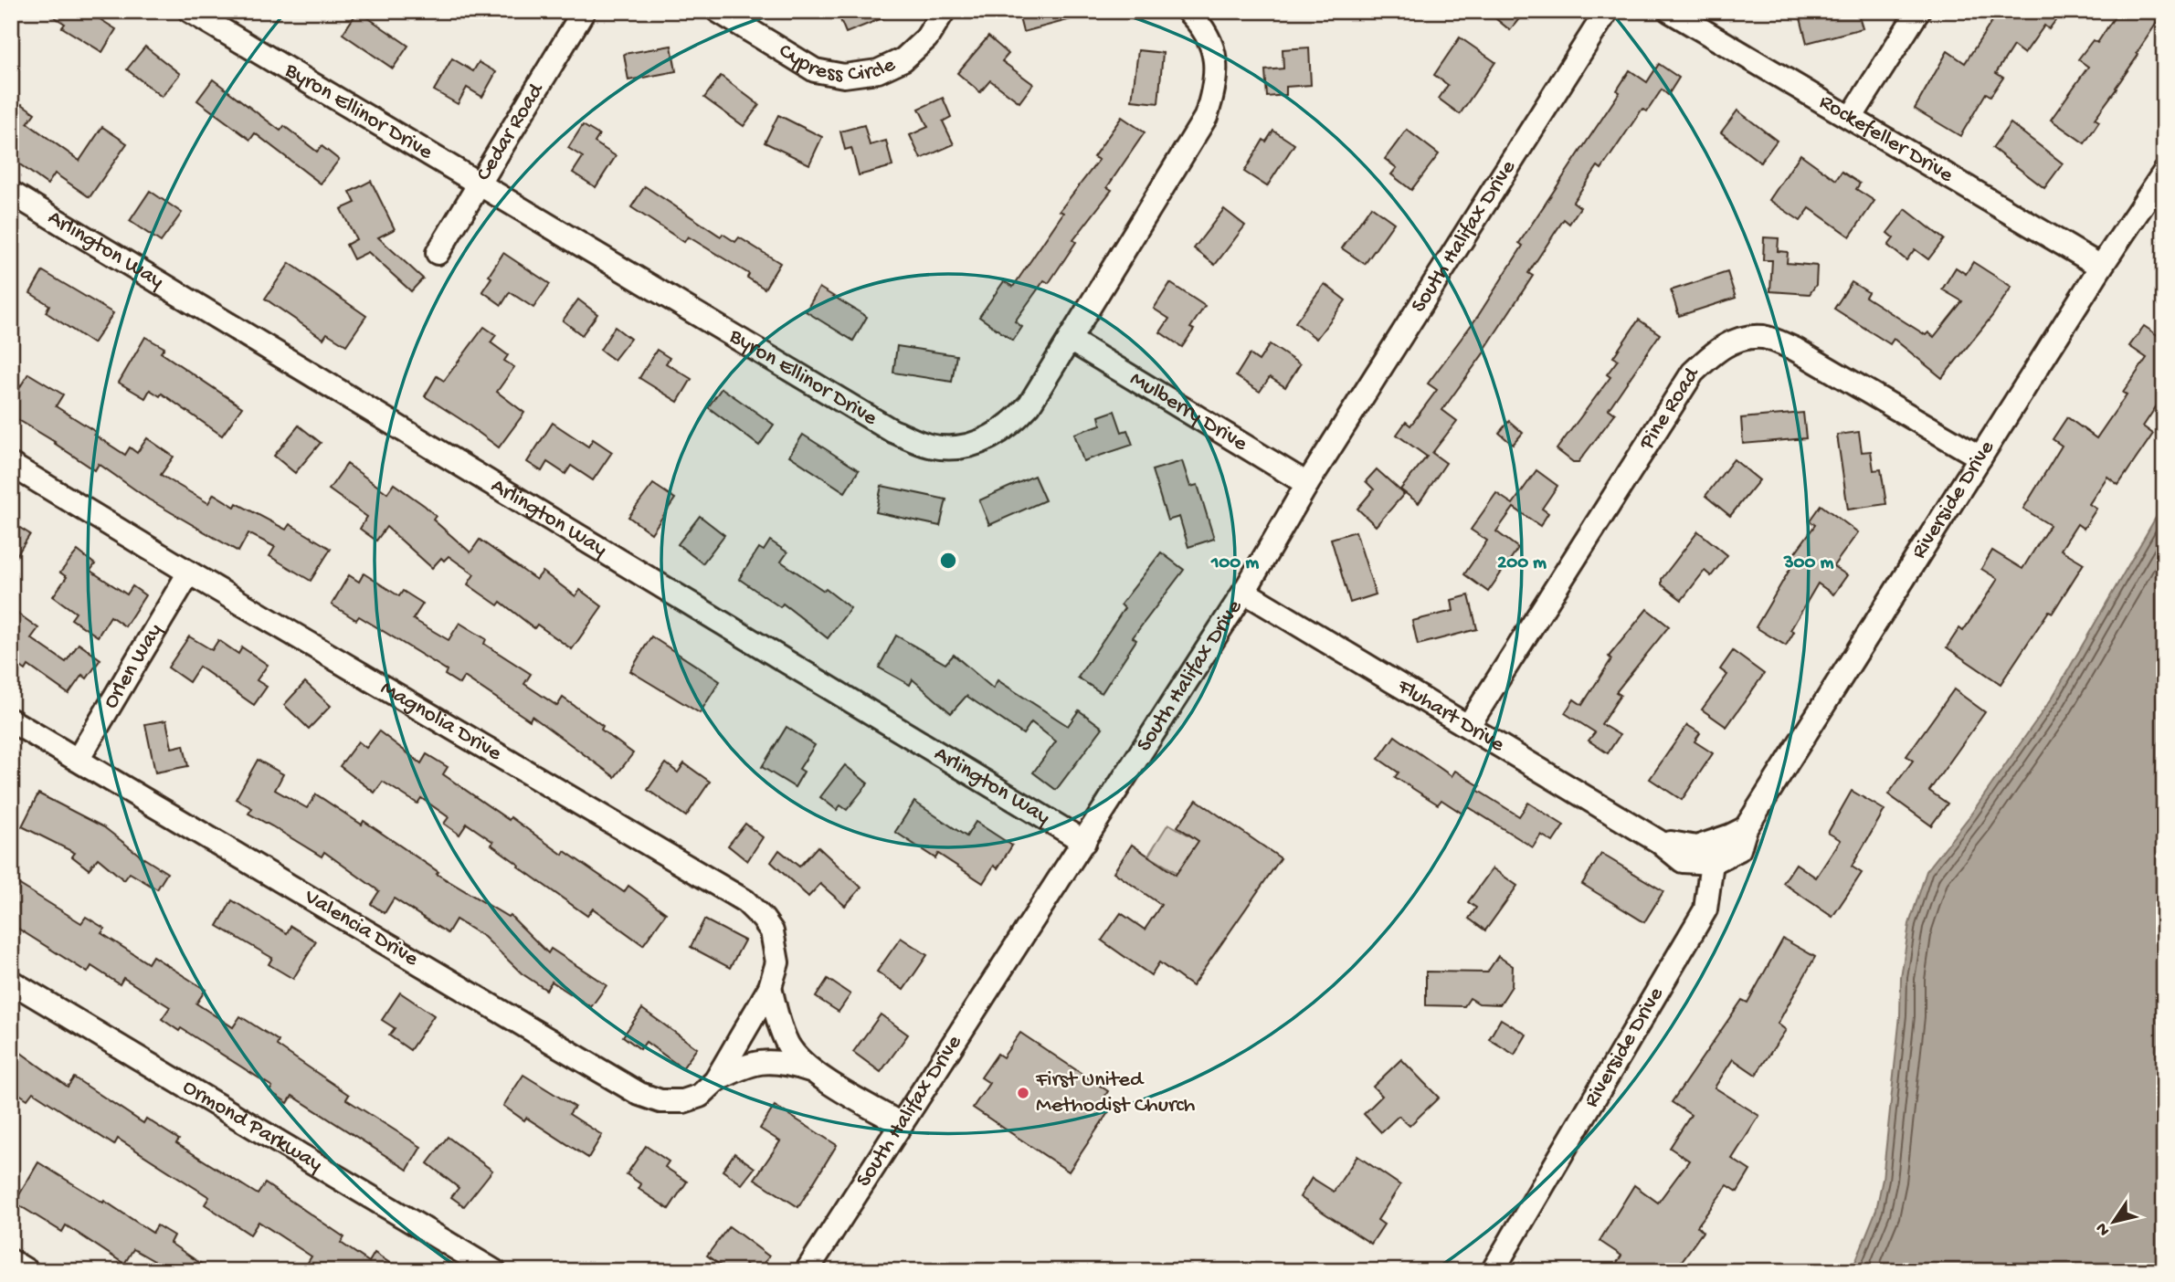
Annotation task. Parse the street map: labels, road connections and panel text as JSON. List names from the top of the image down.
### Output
{
  "streets": {
    "street": [
      "Cypress Circle",
      "Byron Ellinor Drive",
      "Cedar Road",
      "Rockefeller Drive",
      "South Halifax Drive",
      "Arlington Way",
      "Pine Road",
      "Mulberry Drive",
      "Riverside Drive",
      "Orlen Way",
      "Fluhart Drive",
      "Magnolia Drive",
      "Valencia Drive",
      "Ormond Parkway"
    ]
  },
  "crossings": [
    ["Byron Ellinor Drive", "Cedar Road"],
    ["Byron Ellinor Drive", "Mulberry Drive"],
    ["Rockefeller Drive", "Riverside Drive"],
    ["South Halifax Drive", "Arlington Way"],
    ["South Halifax Drive", "Mulberry Drive"],
    ["South Halifax Drive", "Fluhart Drive"],
    ["South Halifax Drive", "Valencia Drive"],
    ["Pine Road", "Riverside Drive"],
    ["Pine Road", "Fluhart Drive"],
    ["Riverside Drive", "Fluhart Drive"],
    ["Orlen Way", "Magnolia Drive"],
    ["Orlen Way", "Valencia Drive"],
    ["Magnolia Drive", "Valencia Drive"]
  ],
  "places": ["First United Methodist Church"],
  "north": "bottom left",
  "rings": ["100 m", "200 m", "300 m"]
}
